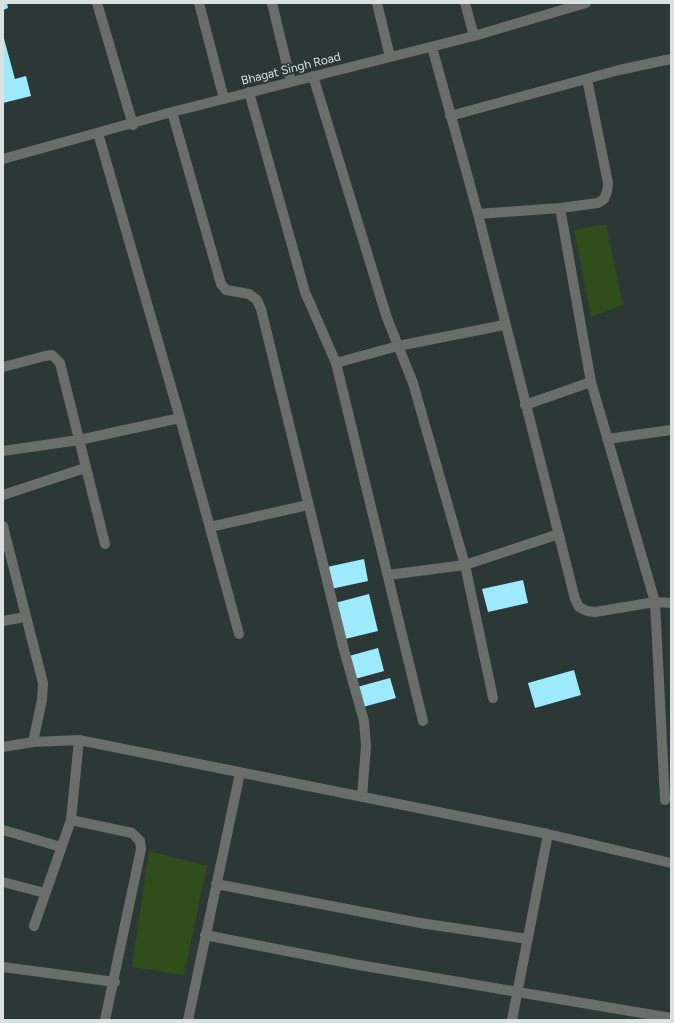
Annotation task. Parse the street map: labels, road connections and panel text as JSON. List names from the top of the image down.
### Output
{
  "streets": {
    "street": ["Bhagat Singh Road"]
  }
}
